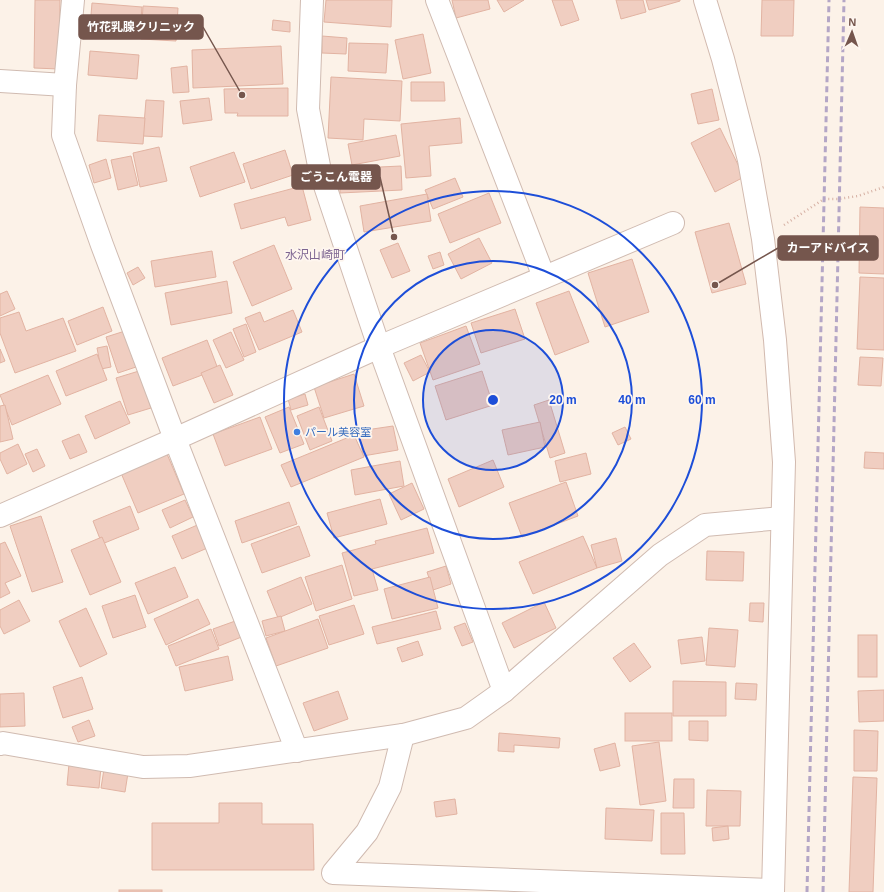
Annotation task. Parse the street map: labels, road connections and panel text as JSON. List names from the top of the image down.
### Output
{
  "districts": ["水沢山崎町"],
  "places": [
    "竹花乳腺クリニック",
    "ごうこん電器",
    "カーアドバイス",
    "パール美容室"
  ],
  "north": "top",
  "rings": ["20 m", "40 m", "60 m"]
}
